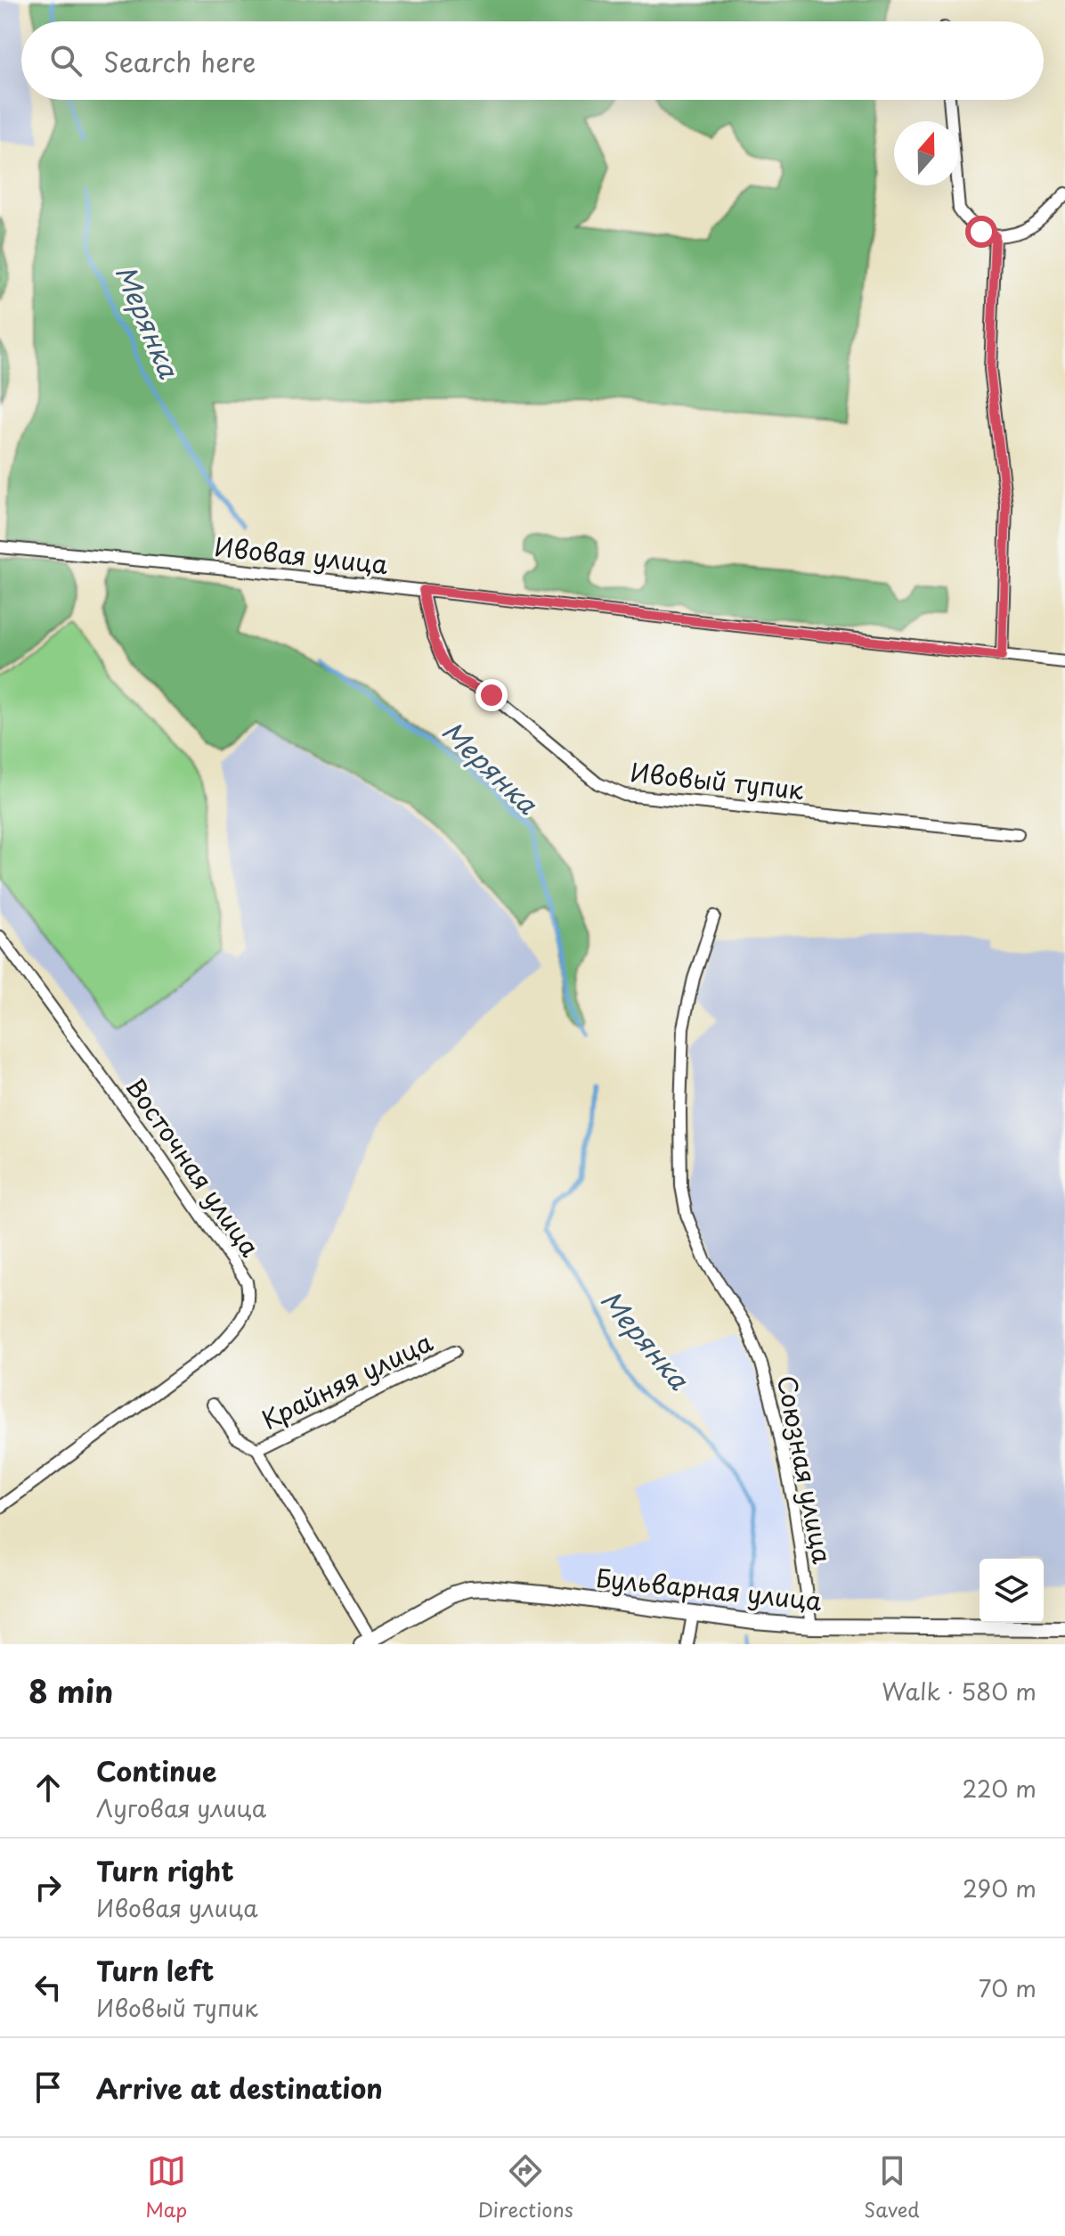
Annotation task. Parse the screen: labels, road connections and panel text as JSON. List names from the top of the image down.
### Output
{
  "streets": {
    "street": [
      "Ивовая улица",
      "Ивовый тупик",
      "Восточная улица",
      "Крайняя улица",
      "Союзная улица",
      "Бульварная улица"
    ]
  },
  "crossings": [
    ["Ивовая улица", "Ивовый тупик"],
    ["Союзная улица", "Бульварная улица"]
  ],
  "water": ["Мерянка"],
  "north": "top",
  "page": {
    "search": "Search here",
    "heading": ["8 min", "Walk · 580 m"],
    "list": [
      ["Continue", "Луговая улица", "220 m"],
      ["Turn right", "Ивовая улица", "290 m"],
      ["Turn left", "Ивовый тупик", "70 m"],
      "Arrive at destination"
    ],
    "nav": ["Map", "Directions", "Saved"]
  }
}
